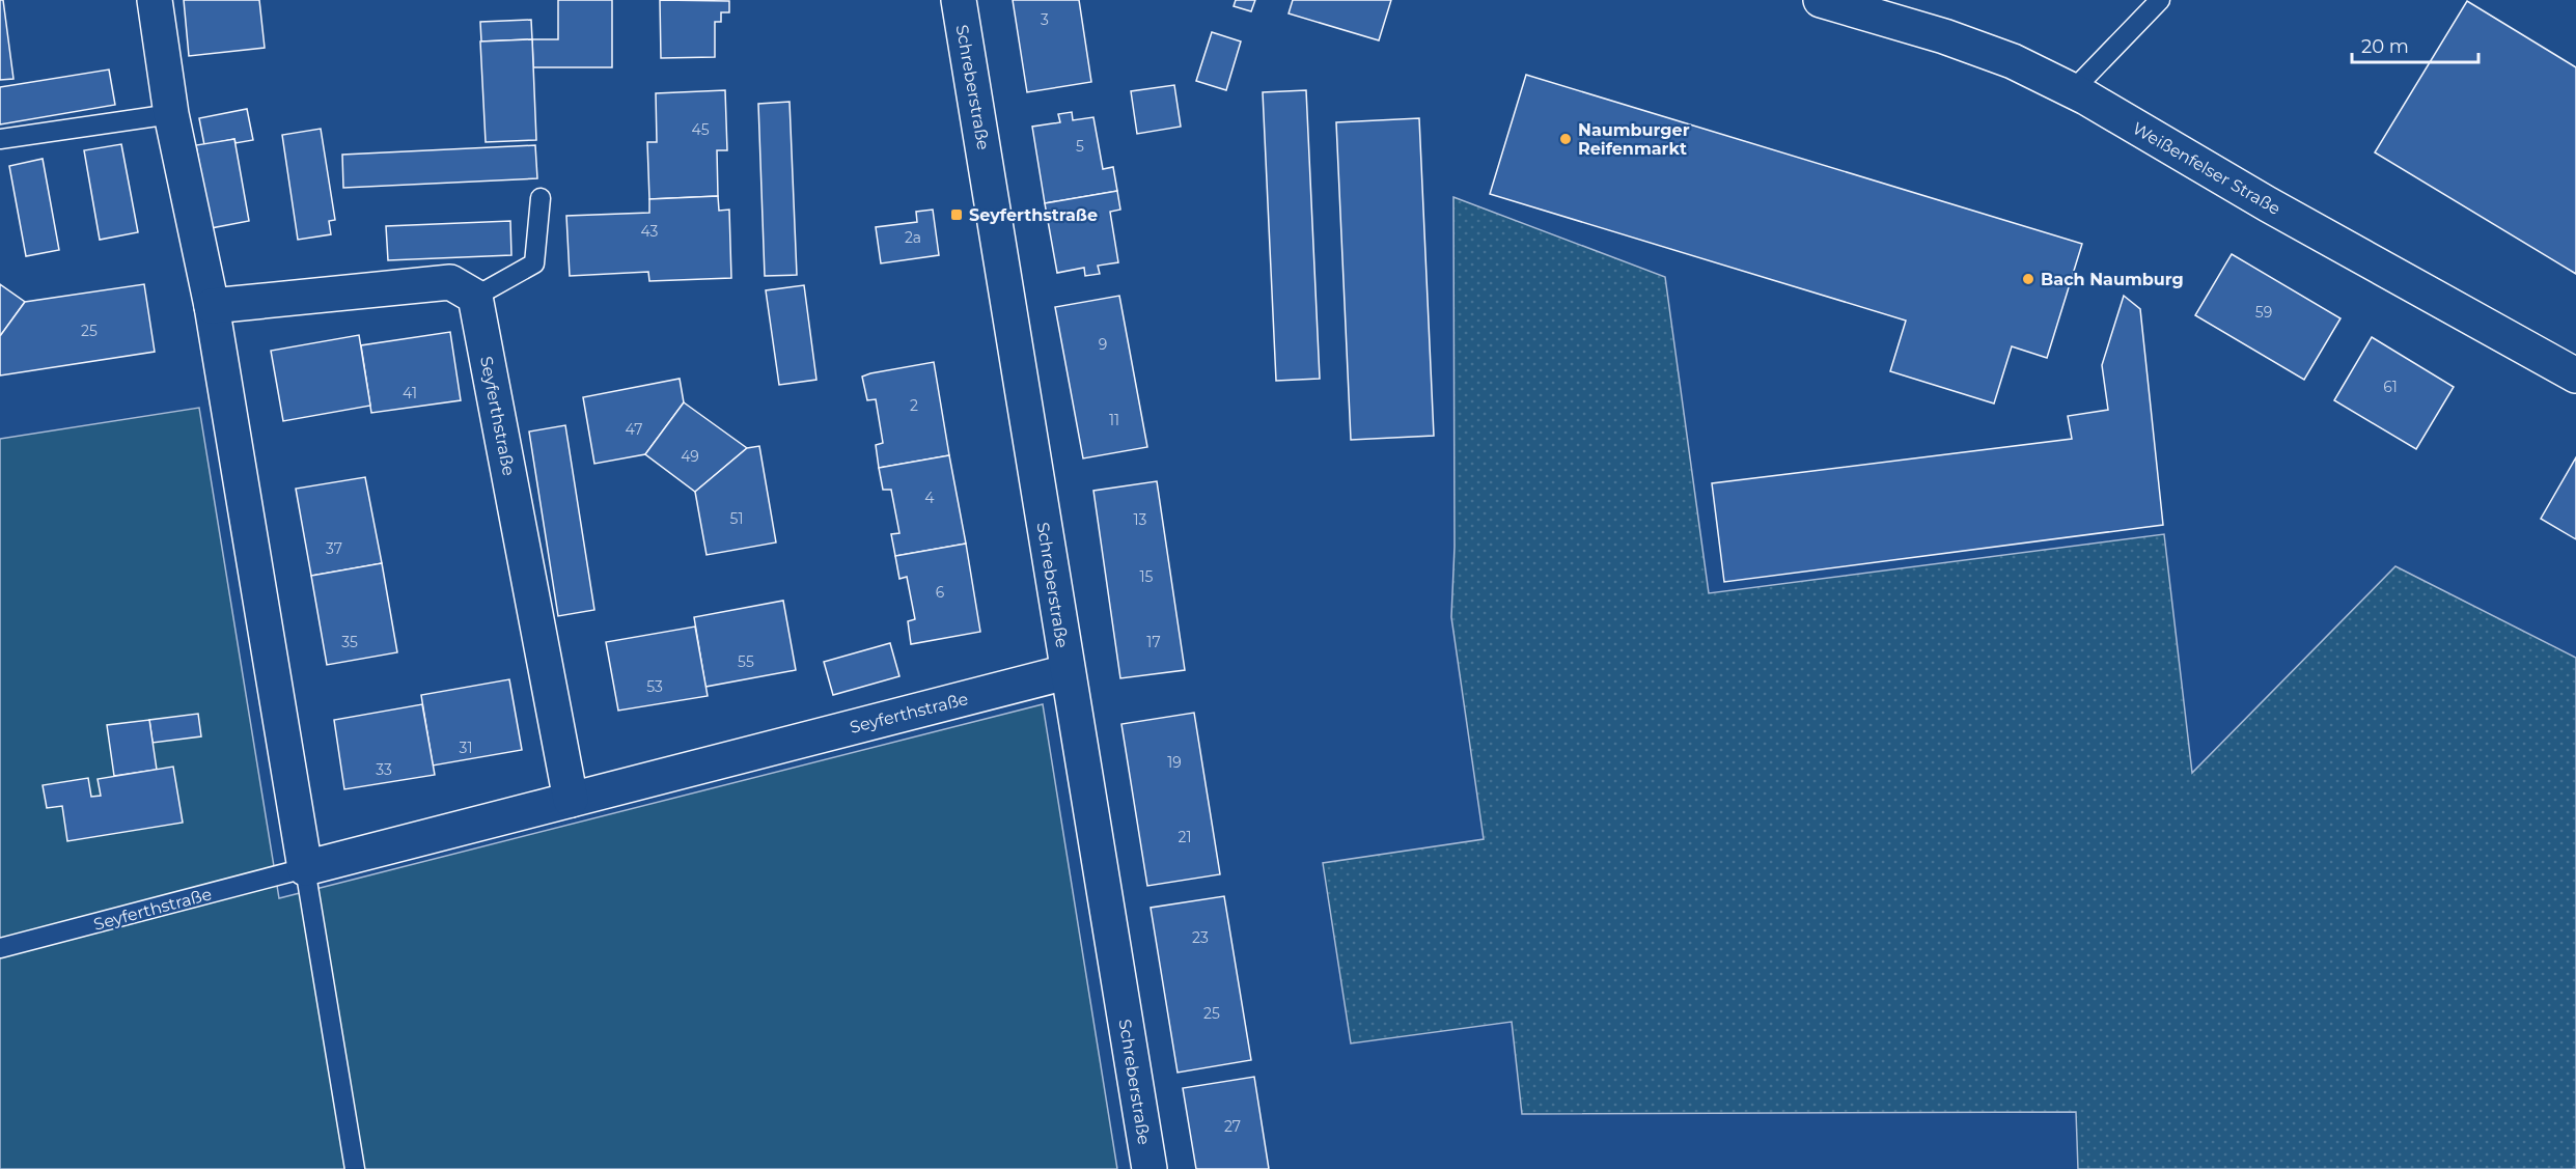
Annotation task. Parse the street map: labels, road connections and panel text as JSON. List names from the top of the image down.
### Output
{
  "streets": {
    "street": ["Schreberstraße", "Weißenfelser Straße", "Seyferthstraße"]
  },
  "crossings": [
    ["Schreberstraße", "Seyferthstraße"]
  ],
  "places": {
    "other": ["Naumburger Reifenmarkt", "Bach Naumburg"],
    "transit": ["Seyferthstraße"]
  },
  "house_numbers": [
    "3",
    "45",
    "5",
    "43",
    "2a",
    "59",
    "25",
    "9",
    "61",
    "41",
    "2",
    "11",
    "47",
    "49",
    "4",
    "51",
    "13",
    "37",
    "15",
    "6",
    "35",
    "17",
    "55",
    "53",
    "31",
    "19",
    "33",
    "21",
    "23",
    "25",
    "27"
  ],
  "scale_bar": "20 m"
}
